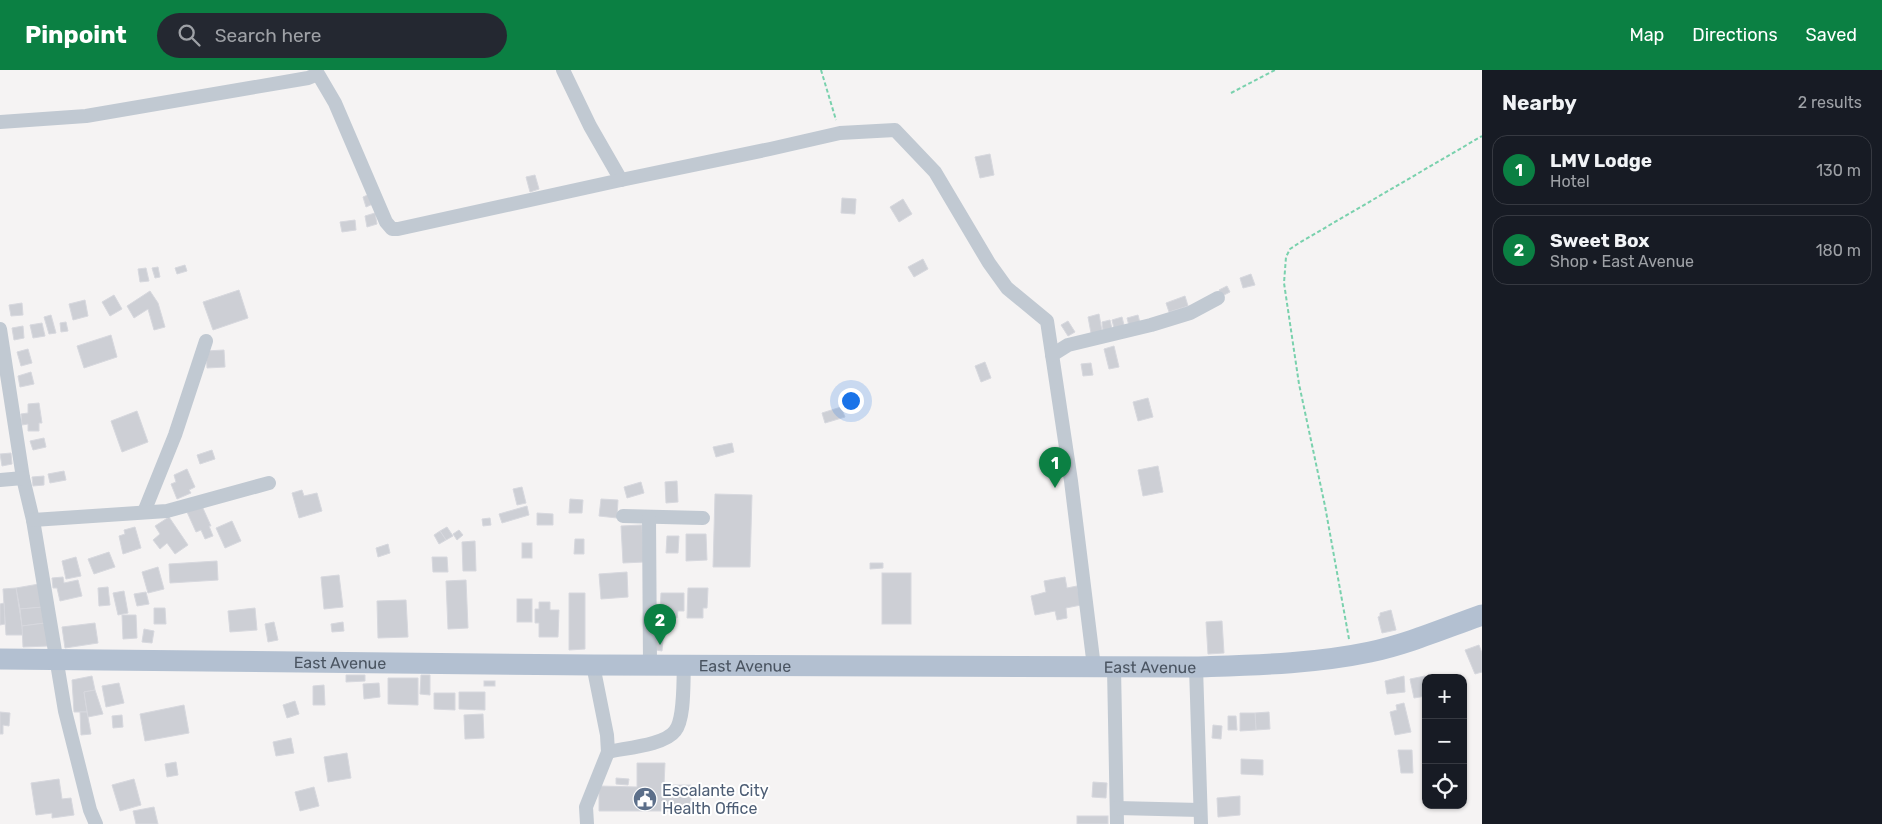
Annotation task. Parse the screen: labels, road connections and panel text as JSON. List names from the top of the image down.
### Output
{
  "streets": {
    "main road": ["East Avenue"]
  },
  "places": {
    "public building": ["Escalante City Health Office"]
  },
  "page": {
    "header": "Pinpoint",
    "search": "Search here",
    "nav": ["Map", "Directions", "Saved"],
    "heading": ["Nearby", "2 results"],
    "list": [
      {
        "mark": "1",
        "name": "LMV Lodge",
        "note": "Hotel",
        "value": "130 m"
      },
      {
        "mark": "2",
        "name": "Sweet Box",
        "note": "Shop · East Avenue",
        "value": "180 m"
      }
    ],
    "pins": ["1", "2"],
    "map_buttons": ["+", "−"]
  }
}
